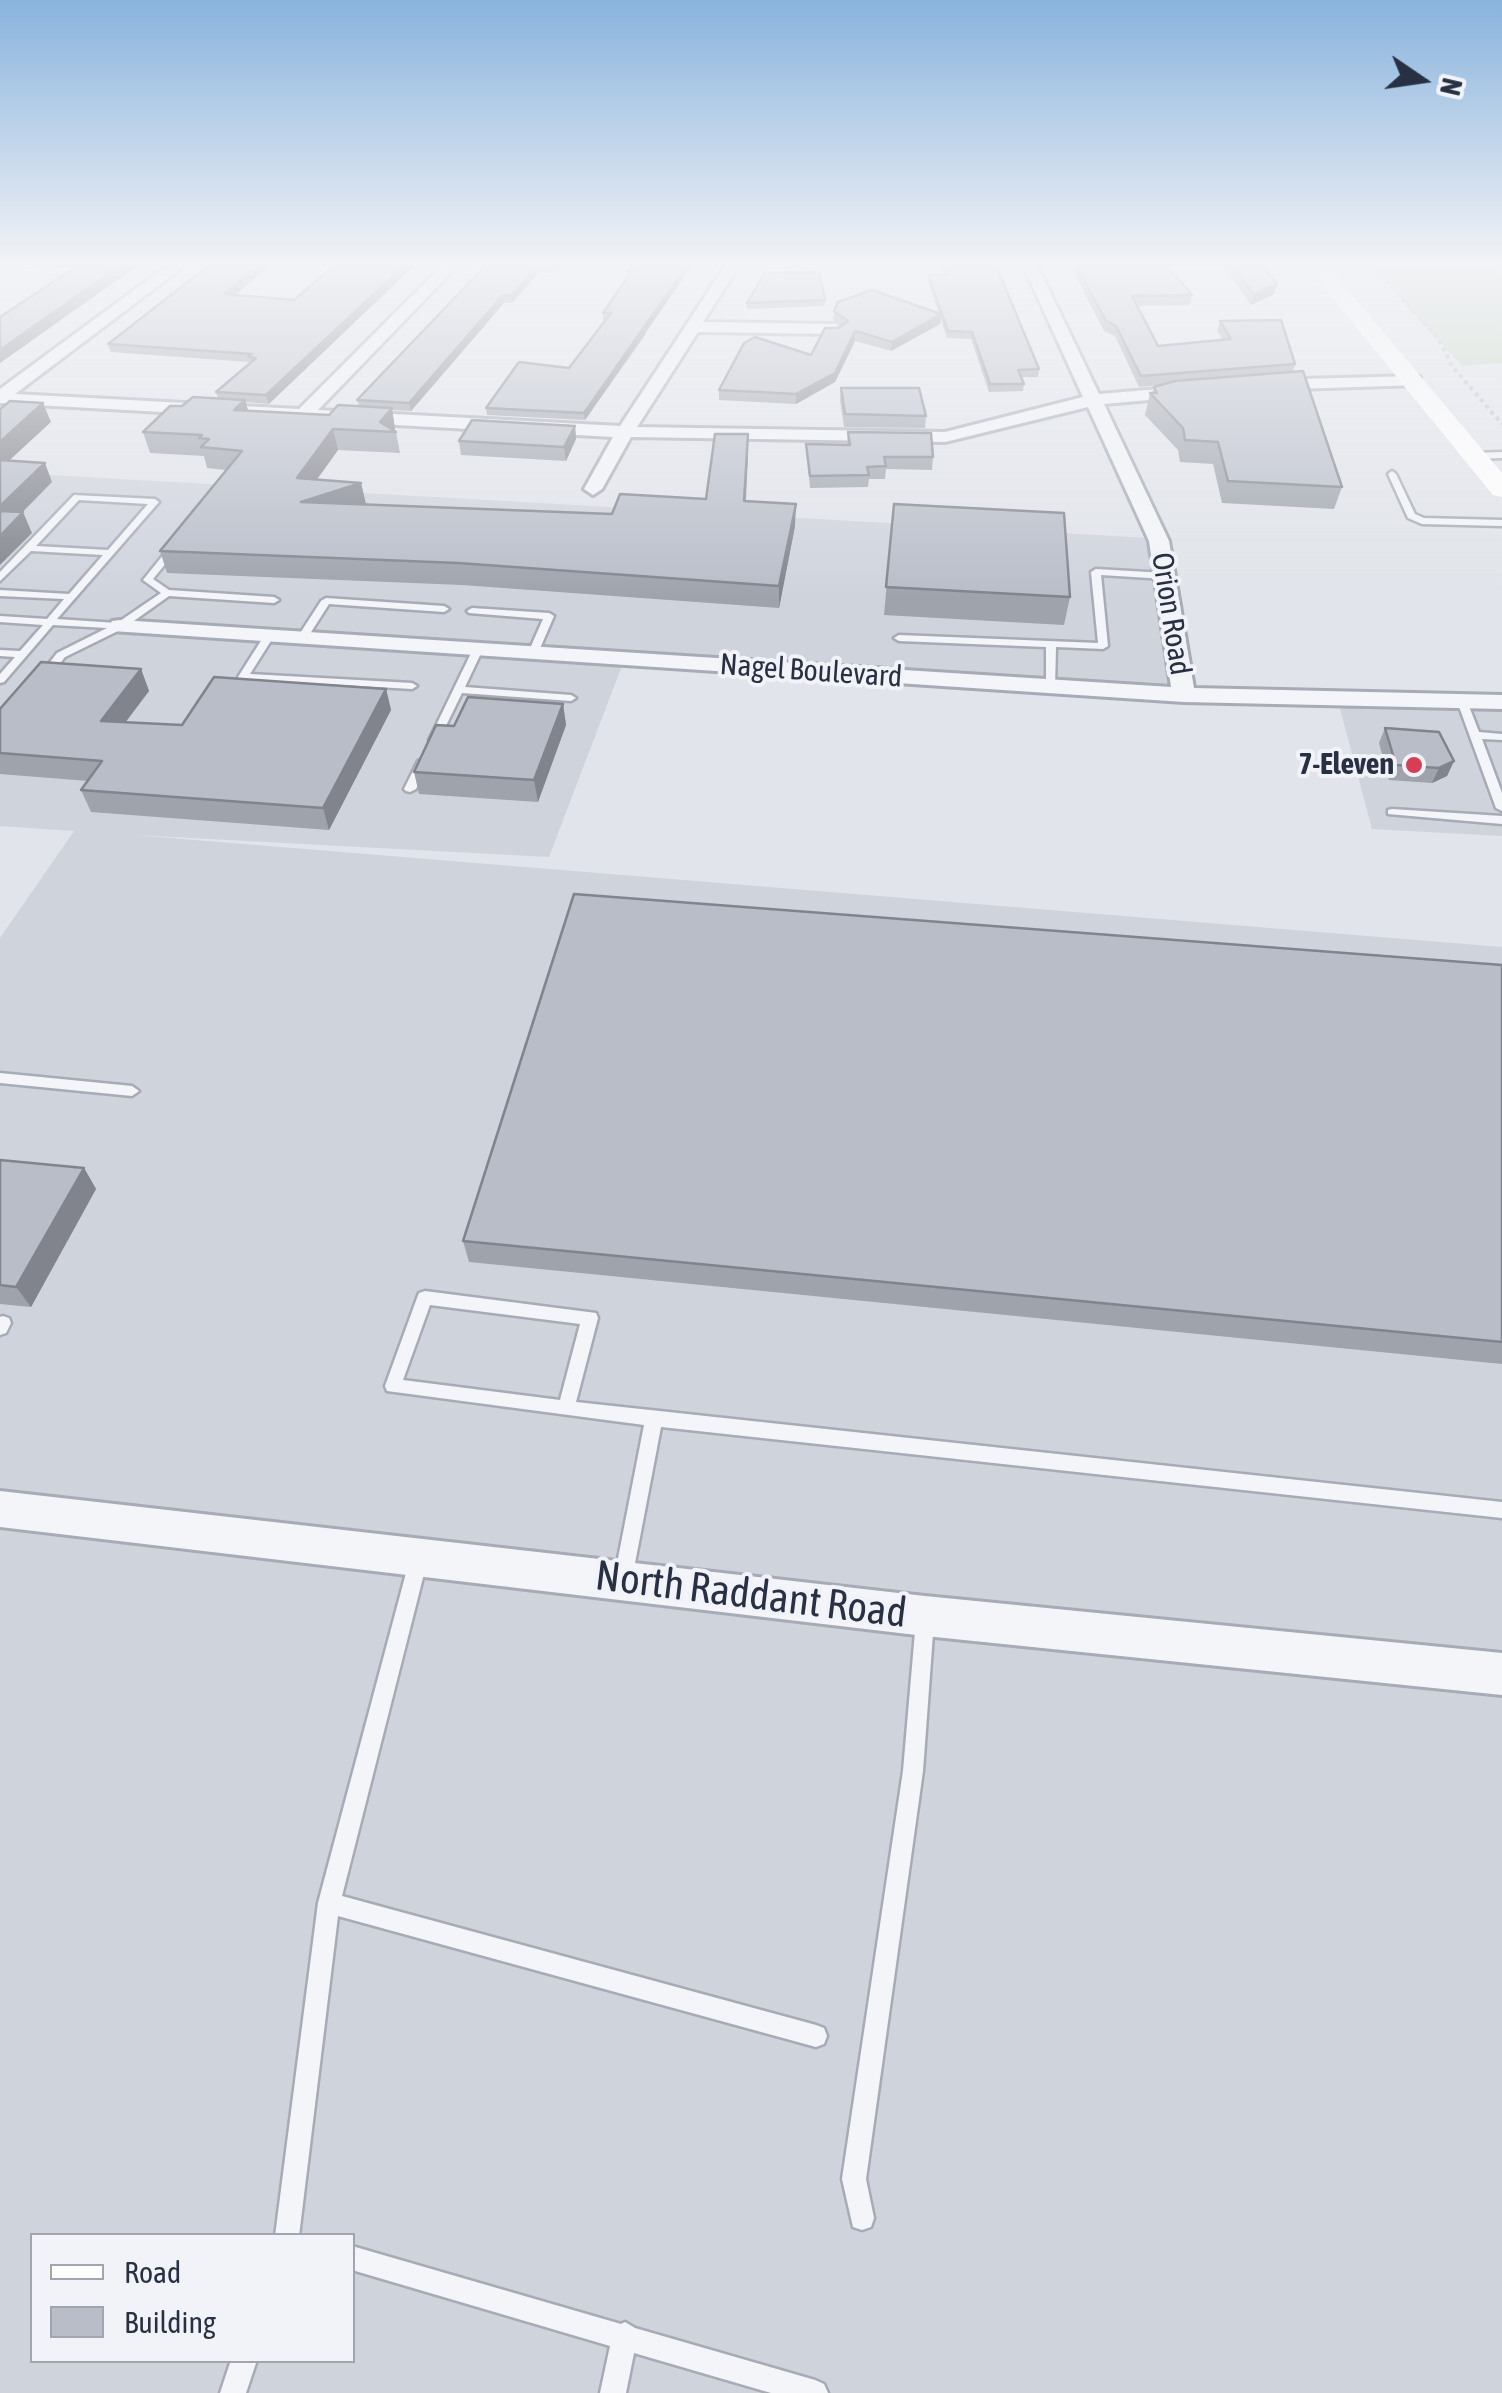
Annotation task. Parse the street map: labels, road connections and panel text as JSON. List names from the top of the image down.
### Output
{
  "streets": {
    "street": ["Orion Road", "Nagel Boulevard", "North Raddant Road"]
  },
  "crossings": [
    ["Orion Road", "Nagel Boulevard"]
  ],
  "places": ["7-Eleven"],
  "legend": ["Road", "Building"],
  "north": "right"
}
